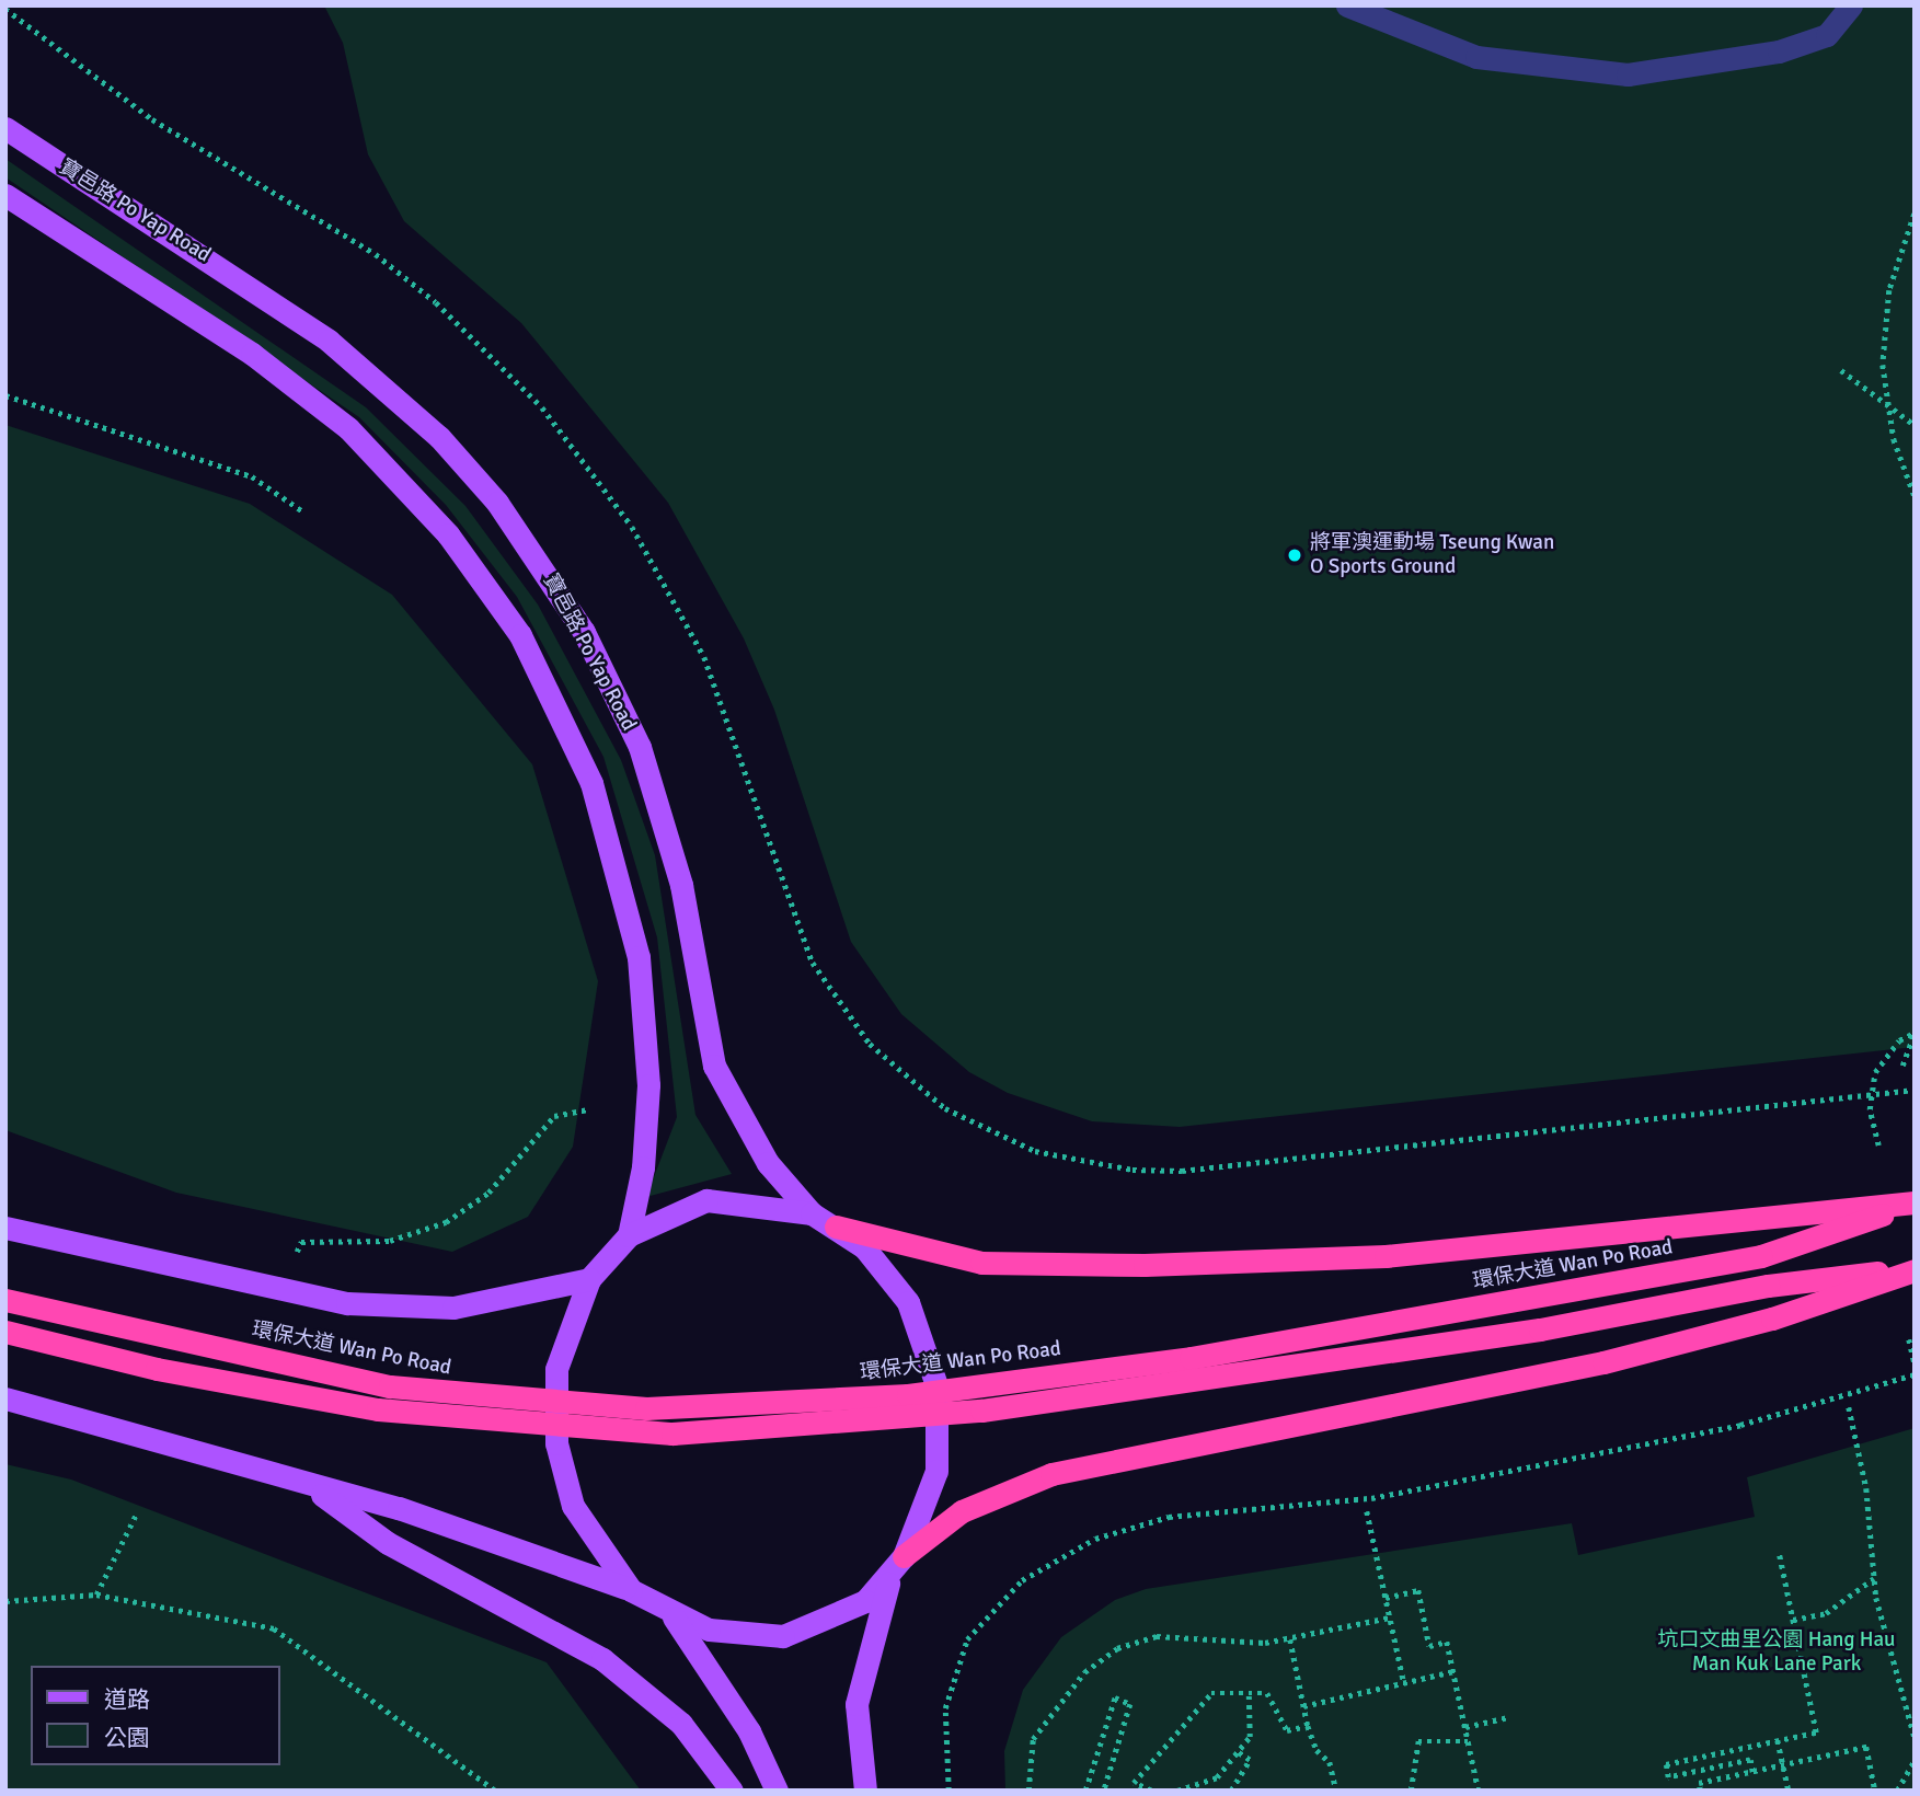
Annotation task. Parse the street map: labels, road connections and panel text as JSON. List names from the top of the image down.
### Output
{
  "streets": {
    "highway": ["環保大道 Wan Po Road"],
    "main road": ["寶邑路 Po Yap Road"]
  },
  "parks": ["坑口文曲里公園 Hang Hau Man Kuk Lane Park"],
  "places": ["將軍澳運動場 Tseung Kwan O Sports Ground"],
  "legend": ["道路", "公園"]
}
